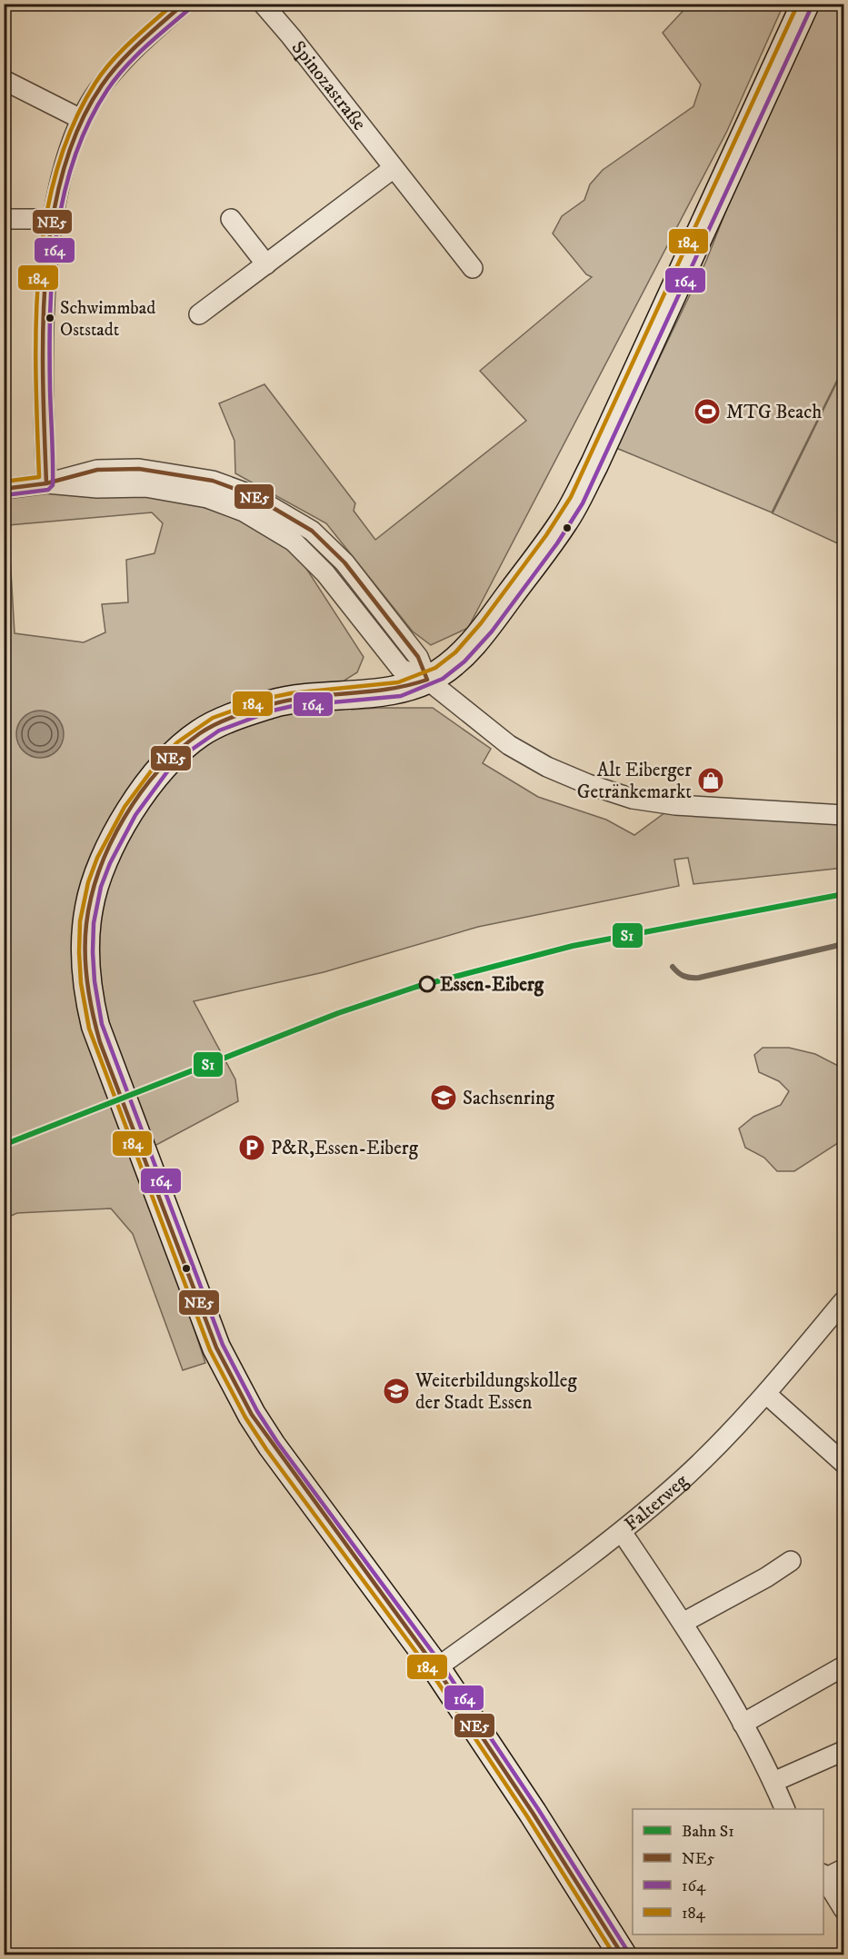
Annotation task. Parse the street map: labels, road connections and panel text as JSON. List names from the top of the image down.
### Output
{
  "streets": {
    "street": ["Spinozastraße", "Falterweg"]
  },
  "places": {
    "other": ["Schwimmbad Oststadt", "Essen-Eiberg"],
    "sports": ["MTG Beach"],
    "shop": ["Alt Eiberger Getränkemarkt"],
    "school or university": ["Sachsenring", "Weiterbildungskolleg der Stadt Essen"],
    "parking": ["P&R,Essen-Eiberg"]
  },
  "lines": [
    "transit line NE5",
    "transit line 184",
    "transit line 164",
    "rail line S1"
  ],
  "legend": [
    "Bahn S1",
    "NE5",
    "164",
    "184"
  ]
}
